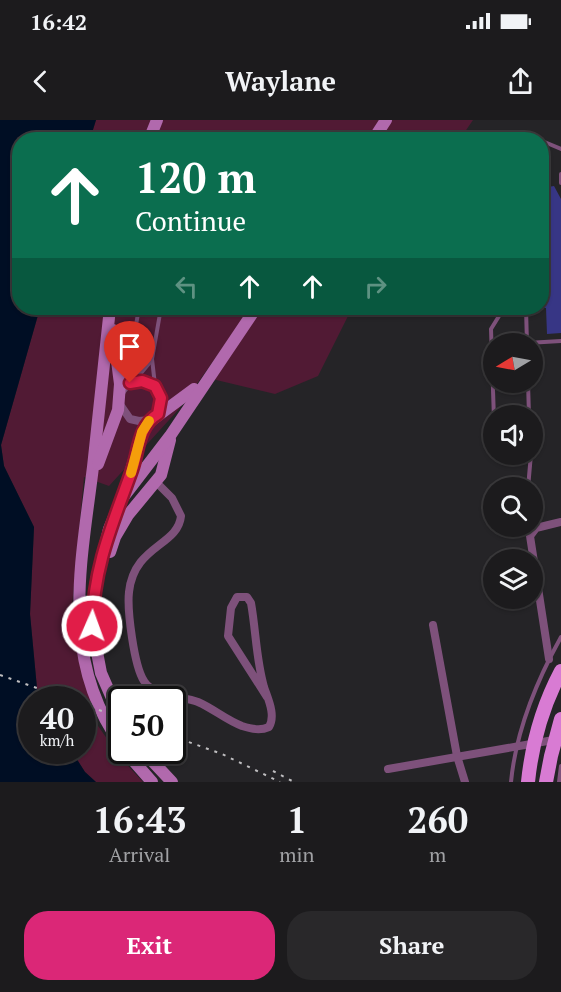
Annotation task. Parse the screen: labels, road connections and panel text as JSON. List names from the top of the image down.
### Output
{
  "north": "left",
  "page": {
    "status": "16:42",
    "header": "Waylane",
    "turn": ["120 m", "Continue"],
    "speed": "40 km/h",
    "limit": "50",
    "eta": [
      "16:43",
      "Arrival",
      "1",
      "min",
      "260",
      "m"
    ],
    "buttons": ["Exit", "Share"]
  }
}
